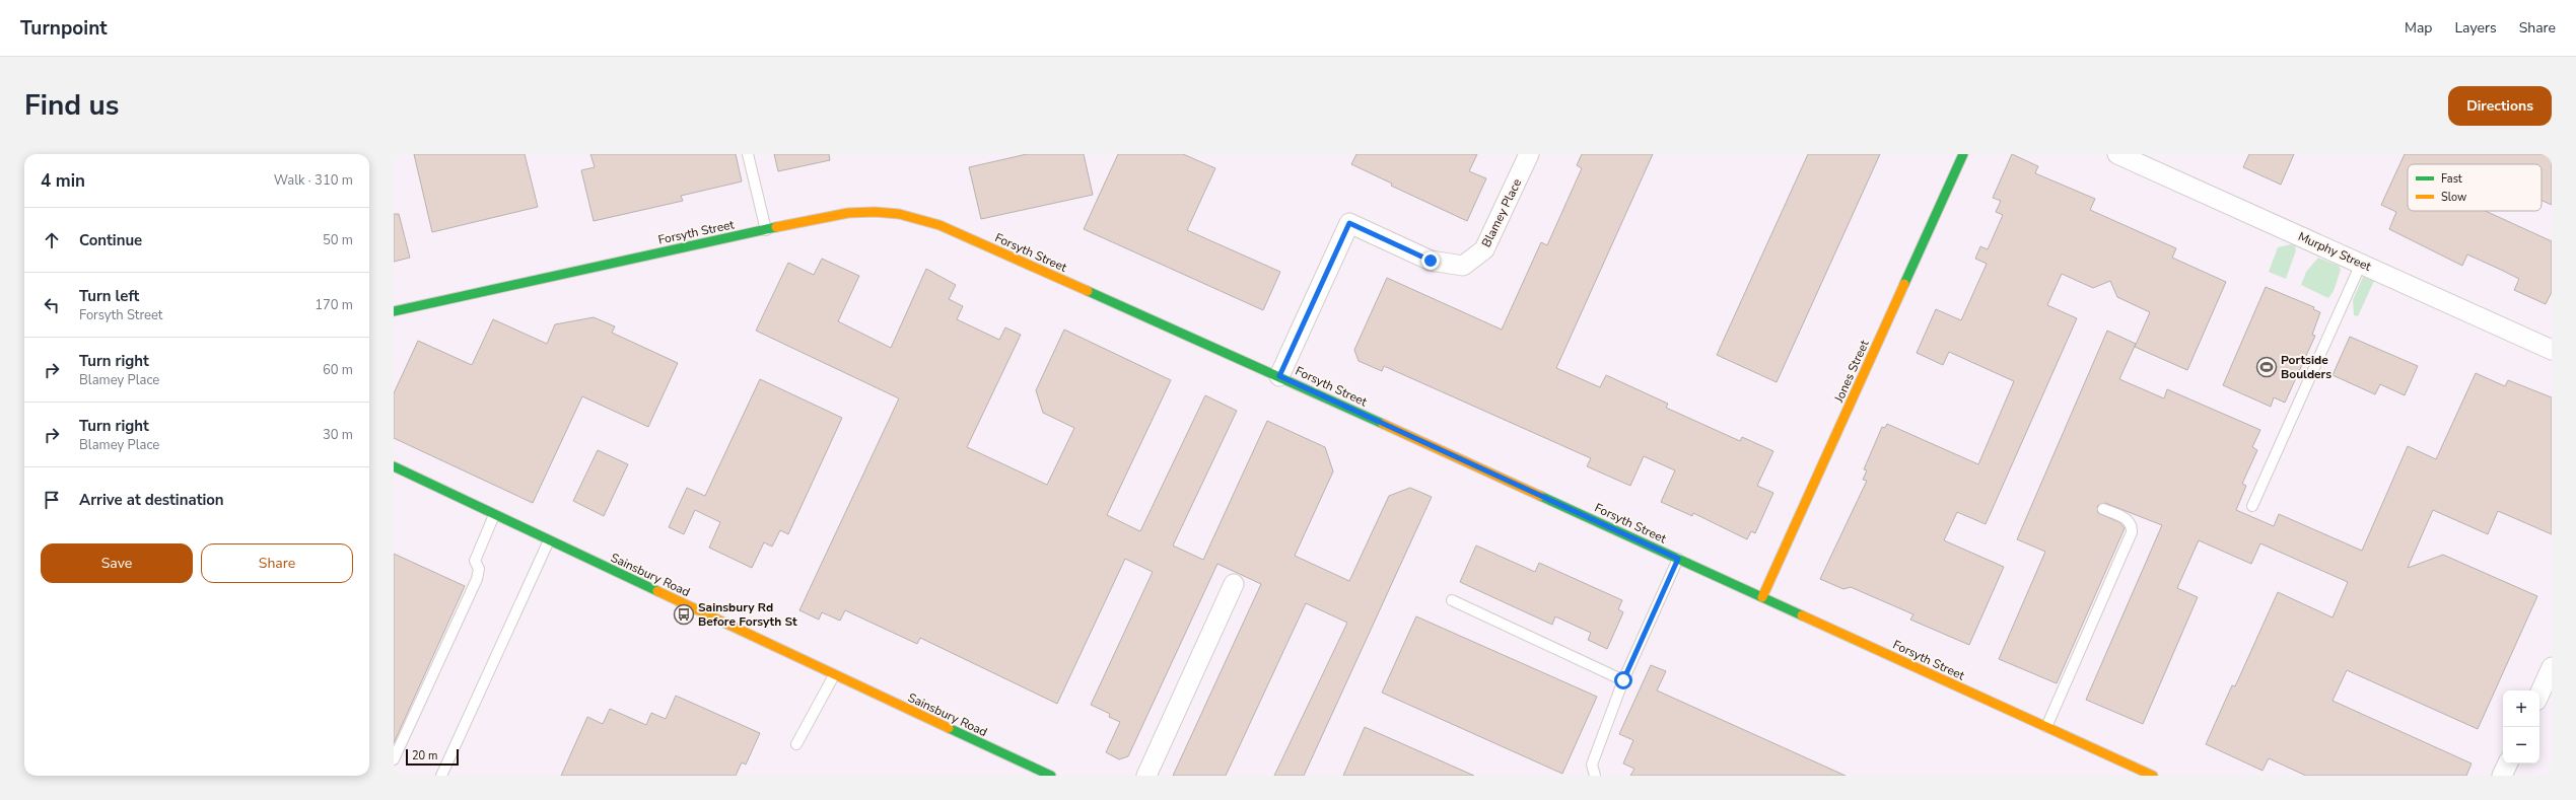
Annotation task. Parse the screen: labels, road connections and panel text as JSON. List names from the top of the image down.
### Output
{
  "streets": {
    "street": [
      "Blamey Place",
      "Forsyth Street",
      "Murphy Street",
      "Jones Street",
      "Sainsbury Road"
    ]
  },
  "crossings": [
    ["Blamey Place", "Forsyth Street"],
    ["Forsyth Street", "Jones Street"]
  ],
  "places": {
    "sports": ["Portside Boulders"],
    "bus stop": ["Sainsbury Rd Before Forsyth St"]
  },
  "legend": ["Fast", "Slow"],
  "scale_bar": "20 m",
  "page": {
    "header": "Turnpoint",
    "nav": ["Map", "Layers", "Share"],
    "title": "Find us",
    "buttons": [
      "Directions",
      ["Save", "Share"]
    ],
    "heading": ["4 min", "Walk · 310 m"],
    "list": [
      ["Continue", "50 m"],
      ["Turn left", "Forsyth Street", "170 m"],
      ["Turn right", "Blamey Place", "60 m"],
      ["Turn right", "Blamey Place", "30 m"],
      "Arrive at destination"
    ],
    "map_buttons": ["+", "−"],
    "scale": "20 m"
  }
}
